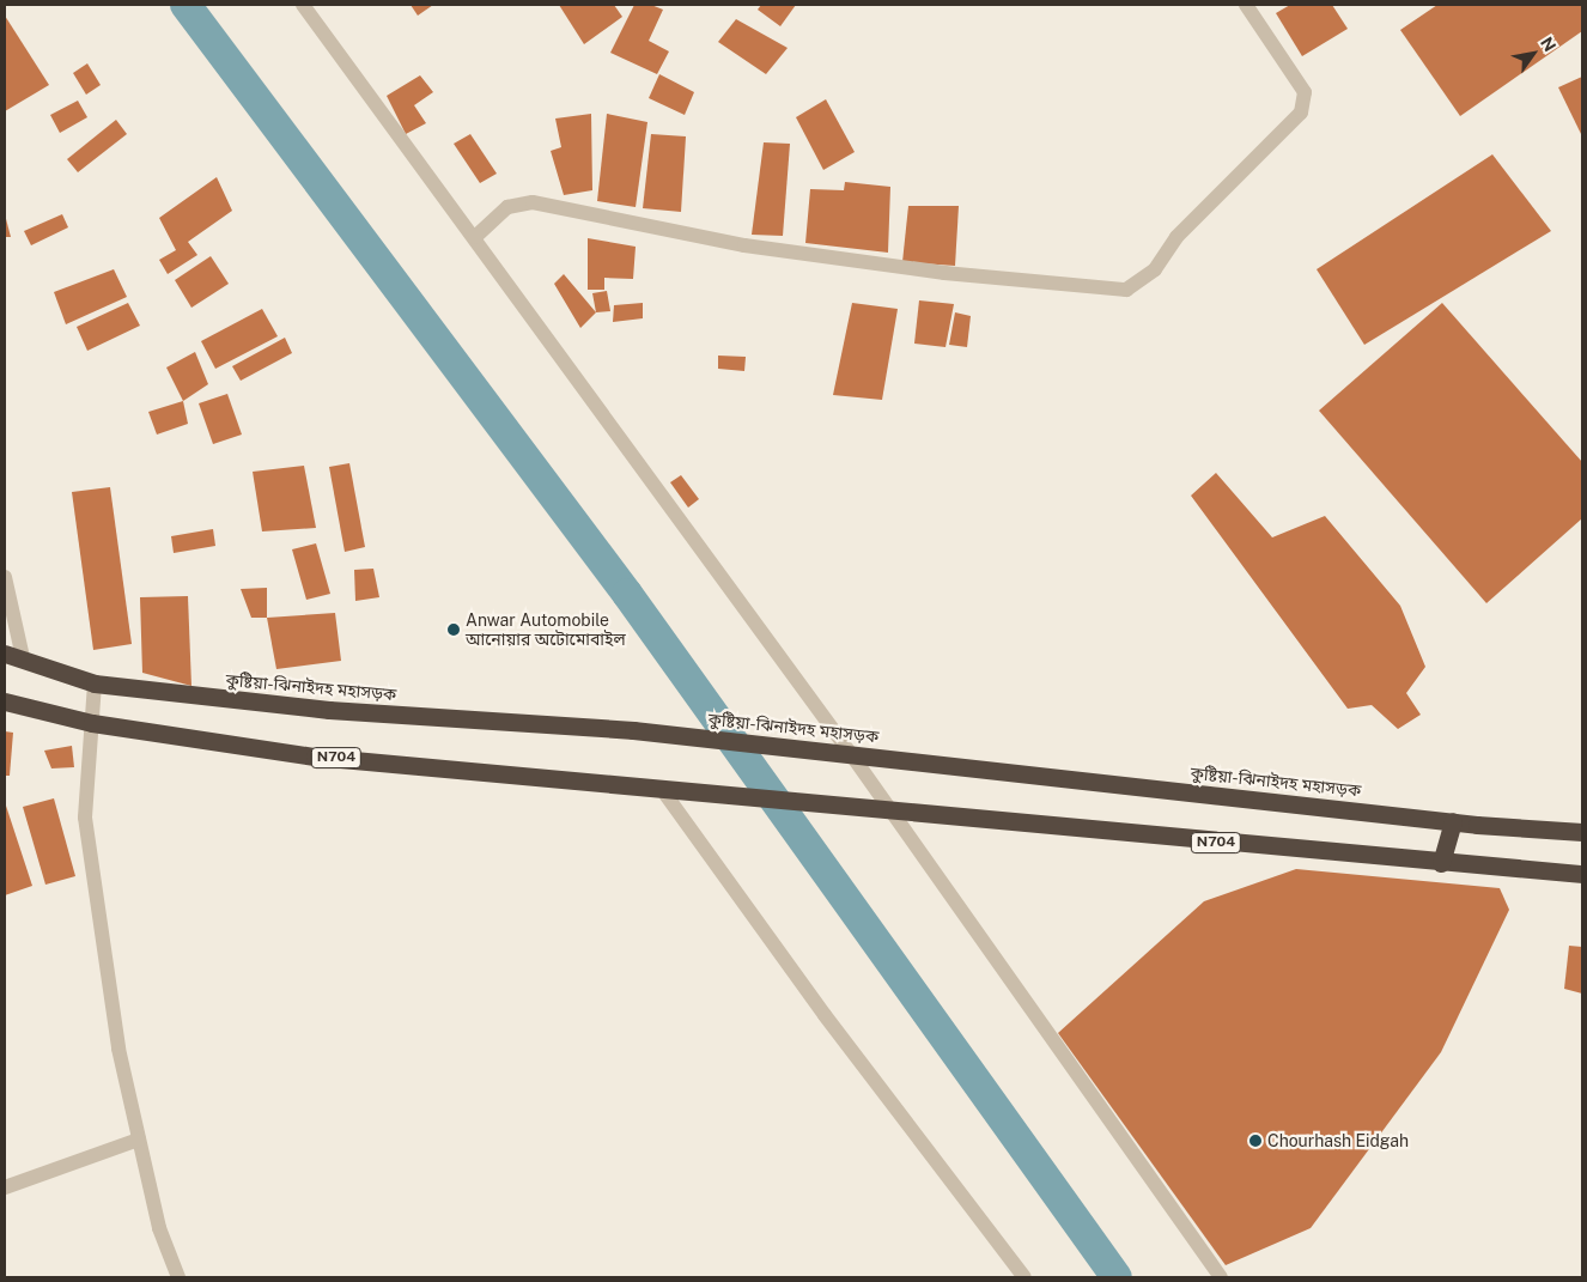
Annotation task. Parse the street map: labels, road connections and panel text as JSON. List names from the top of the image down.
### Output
{
  "streets": {
    "highway": ["কুষ্টিয়া-ঝিনাইদহ মহাসড়ক", "N704"]
  },
  "places": ["Anwar Automobile আনোয়ার অটোমোবাইল", "Chourhash Eidgah"],
  "north": "top right"
}
